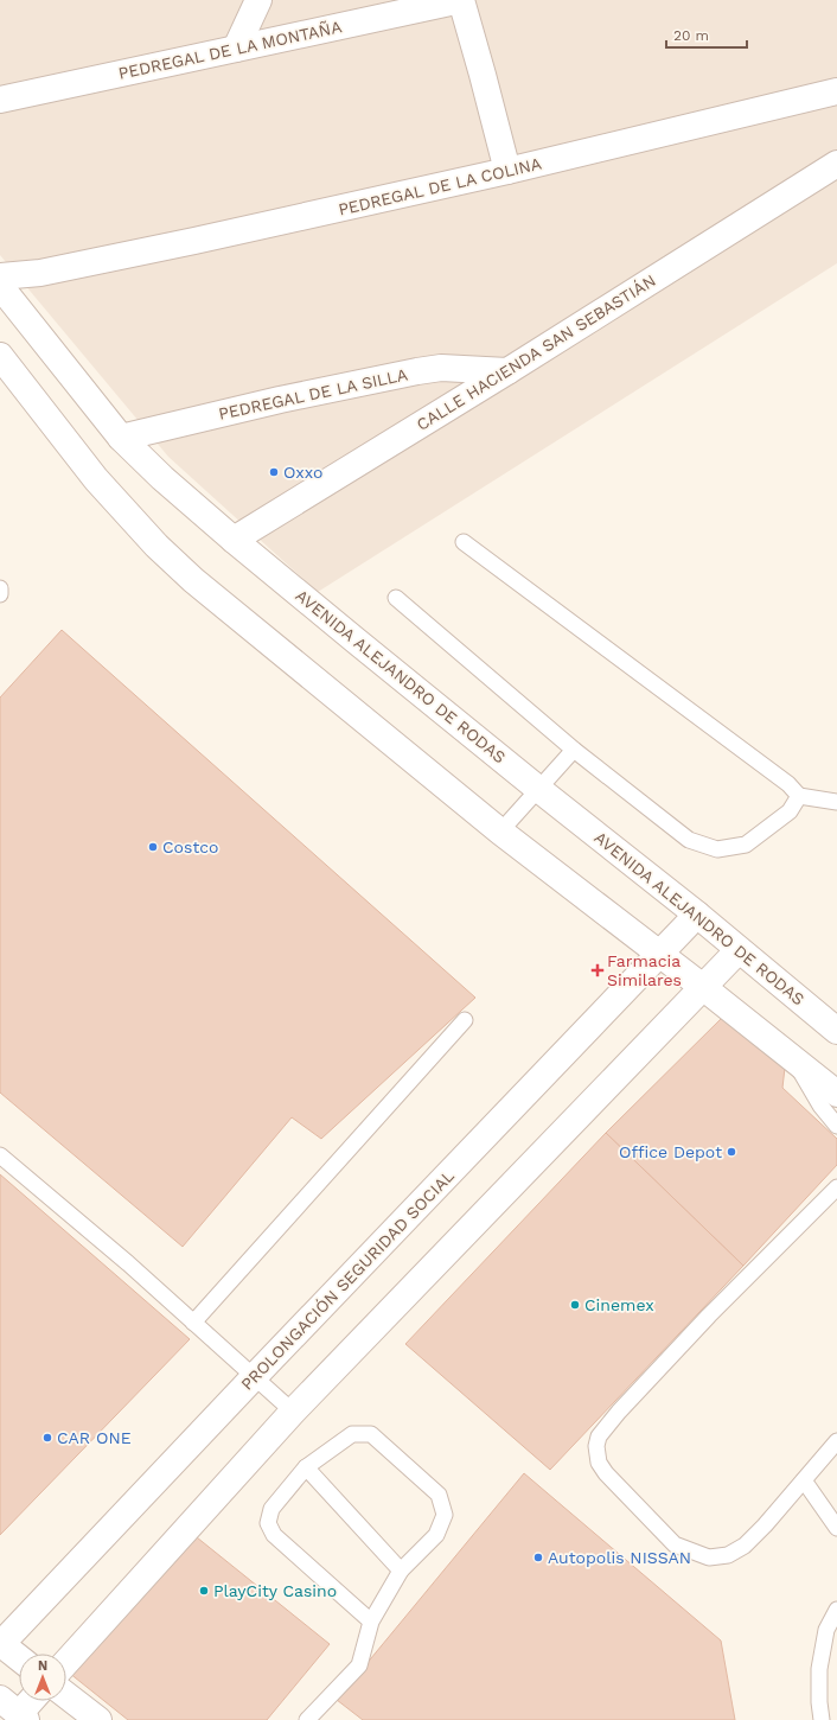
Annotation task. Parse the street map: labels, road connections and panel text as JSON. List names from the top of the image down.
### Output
{
  "streets": {
    "street": [
      "PEDREGAL DE LA MONTAÑA",
      "PEDREGAL DE LA COLINA",
      "CALLE HACIENDA SAN SEBASTIÁN",
      "PEDREGAL DE LA SILLA",
      "AVENIDA ALEJANDRO DE RODAS",
      "PROLONGACIÓN SEGURIDAD SOCIAL"
    ]
  },
  "crossings": [
    ["CALLE HACIENDA SAN SEBASTIÁN", "PEDREGAL DE LA SILLA"],
    ["CALLE HACIENDA SAN SEBASTIÁN", "AVENIDA ALEJANDRO DE RODAS"],
    ["PEDREGAL DE LA SILLA", "AVENIDA ALEJANDRO DE RODAS"],
    ["AVENIDA ALEJANDRO DE RODAS", "PROLONGACIÓN SEGURIDAD SOCIAL"]
  ],
  "places": {
    "other": [
      "Oxxo",
      "Costco",
      "Office Depot",
      "Cinemex",
      "CAR ONE",
      "Autopolis NISSAN",
      "PlayCity Casino"
    ],
    "health": ["Farmacia Similares"]
  },
  "scale_bar": "20 m",
  "north": "top"
}
